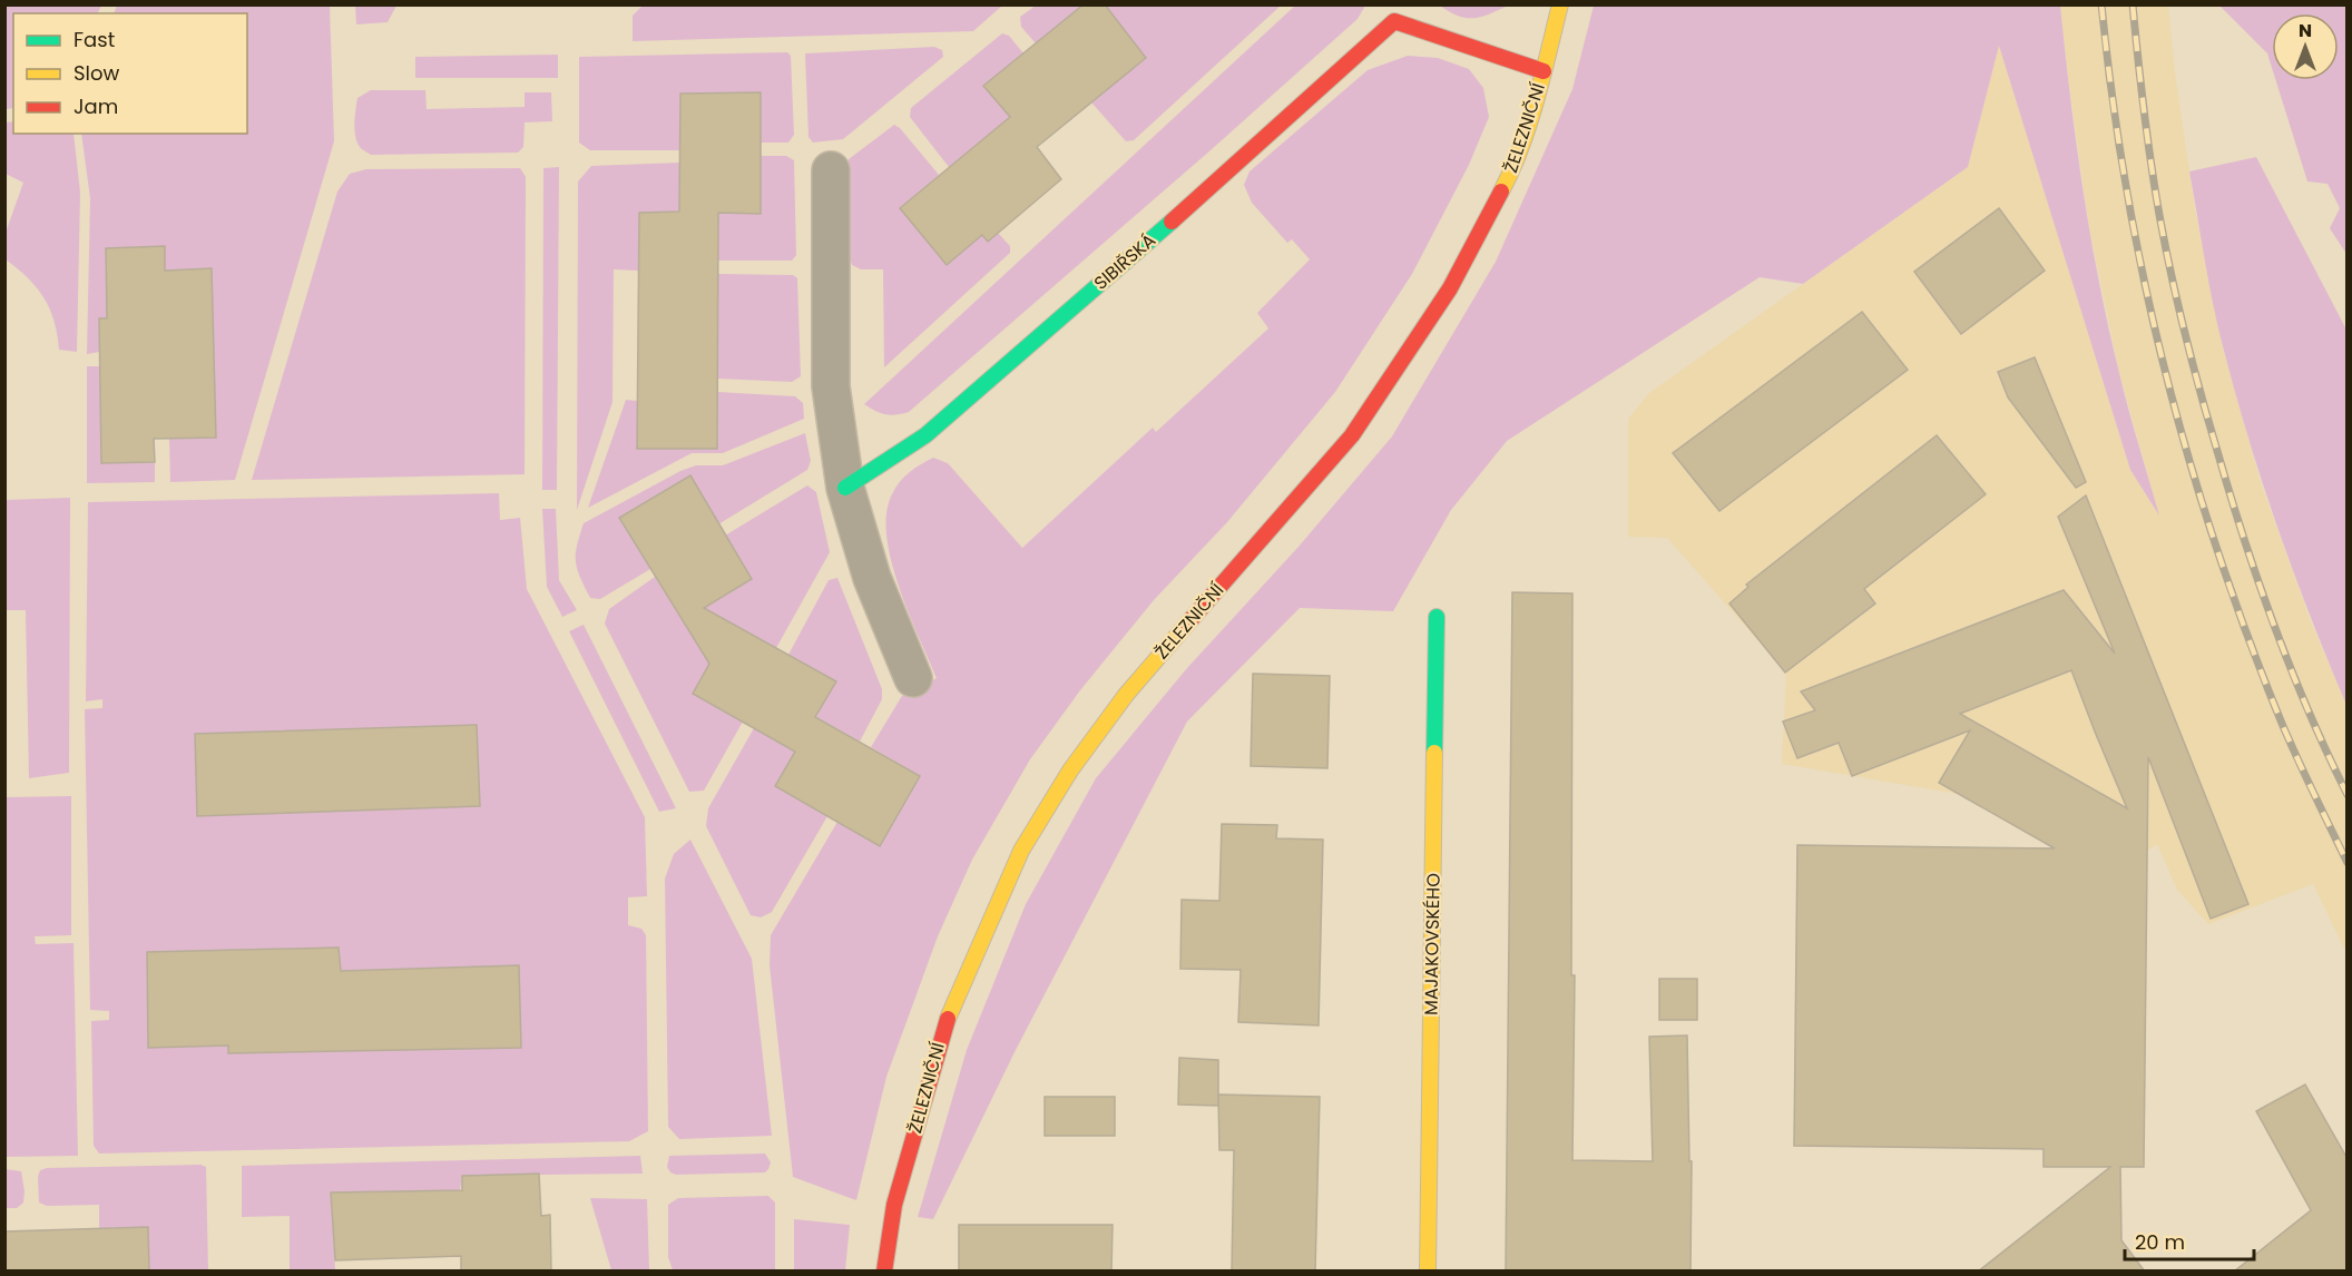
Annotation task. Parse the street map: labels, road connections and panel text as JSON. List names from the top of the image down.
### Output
{
  "streets": {
    "street": ["ŽELEZNIČNÍ", "SIBIŘSKÁ", "MAJAKOVSKÉHO"]
  },
  "crossings": [
    ["ŽELEZNIČNÍ", "SIBIŘSKÁ"]
  ],
  "legend": ["Fast", "Slow", "Jam"],
  "scale_bar": "20 m",
  "north": "top"
}
